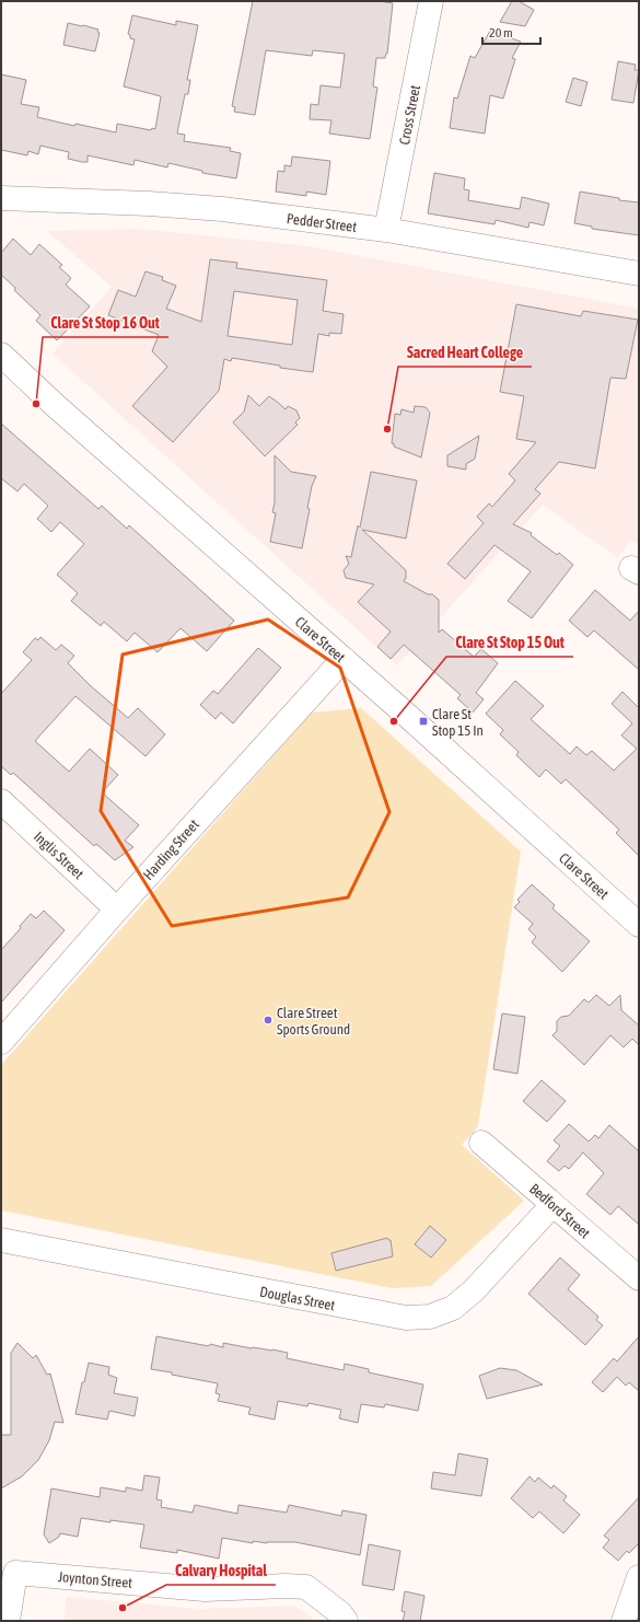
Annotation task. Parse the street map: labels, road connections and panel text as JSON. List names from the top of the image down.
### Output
{
  "streets": {
    "street": [
      "Cross Street",
      "Pedder Street",
      "Clare Street",
      "Harding Street",
      "Inglis Street",
      "Bedford Street",
      "Douglas Street",
      "Joynton Street"
    ]
  },
  "crossings": [
    ["Cross Street", "Pedder Street"],
    ["Clare Street", "Harding Street"],
    ["Harding Street", "Inglis Street"],
    ["Bedford Street", "Douglas Street"]
  ],
  "places": {
    "other": [
      "Clare St Stop 16 Out",
      "Sacred Heart College",
      "Clare St Stop 15 Out",
      "Clare Street Sports Ground",
      "Calvary Hospital"
    ],
    "transit": ["Clare St Stop 15 In"]
  },
  "scale_bar": "20 m"
}
